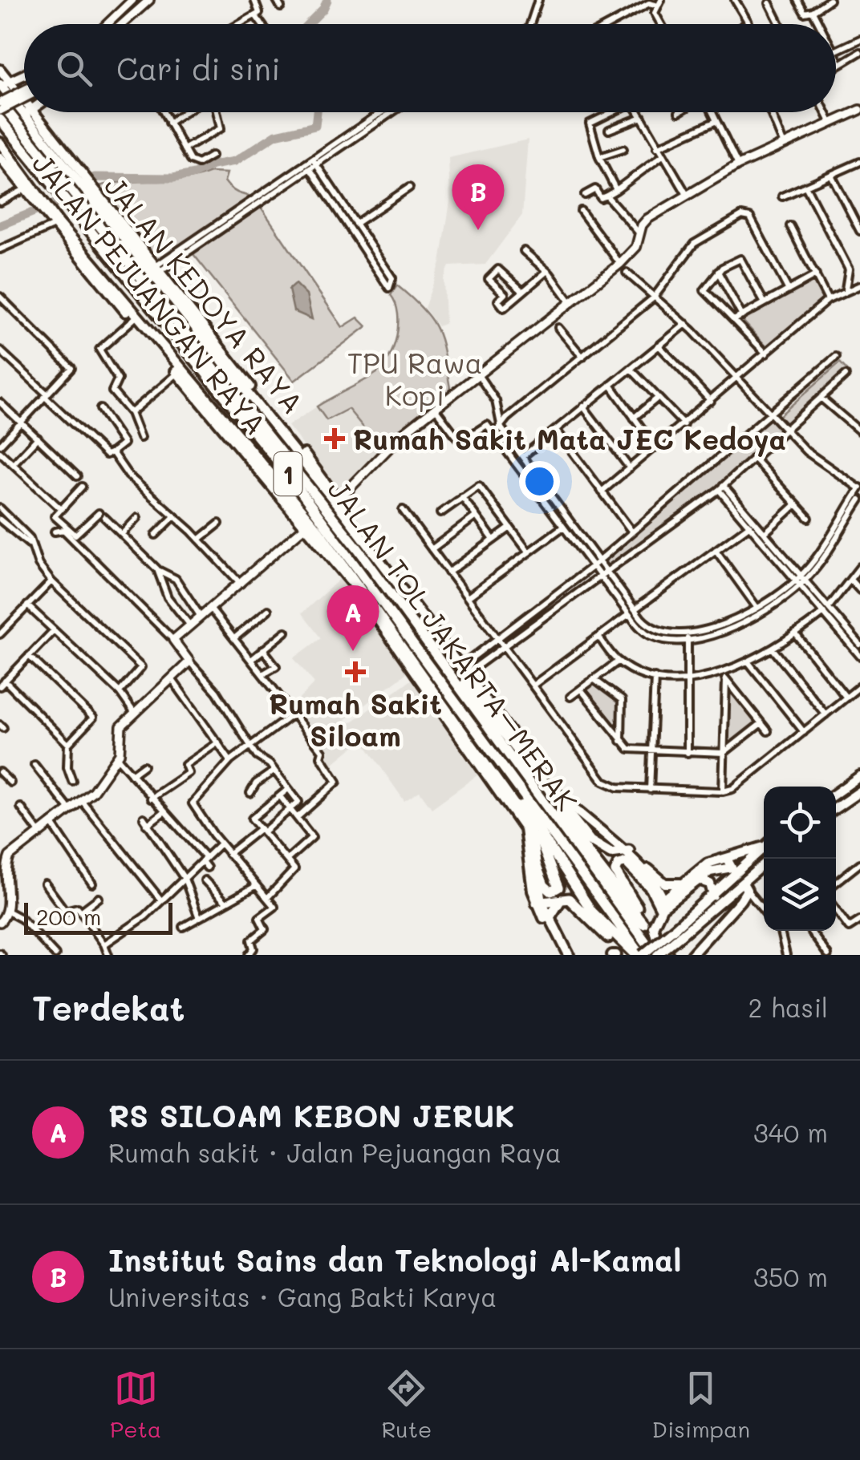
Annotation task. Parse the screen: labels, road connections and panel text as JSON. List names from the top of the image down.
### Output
{
  "streets": {
    "highway": ["1", "JALAN TOL JAKARTA–MERAK"],
    "main road": ["JALAN PEJUANGAN RAYA", "JALAN KEDOYA RAYA"]
  },
  "parks": ["TPU Rawa Kopi"],
  "places": {
    "health": ["Rumah Sakit Mata JEC Kedoya", "Rumah Sakit Siloam"]
  },
  "scale_bar": "200 m",
  "page": {
    "search": "Cari di sini",
    "pins": ["B", "A"],
    "scale": "200 m",
    "heading": ["Terdekat", "2 hasil"],
    "list": [
      {
        "mark": "A",
        "name": "RS SILOAM KEBON JERUK",
        "note": "Rumah sakit · Jalan Pejuangan Raya",
        "value": "340 m"
      },
      {
        "mark": "B",
        "name": "Institut Sains dan Teknologi Al-Kamal",
        "note": "Universitas · Gang Bakti Karya",
        "value": "350 m"
      }
    ],
    "nav": ["Peta", "Rute", "Disimpan"]
  }
}
